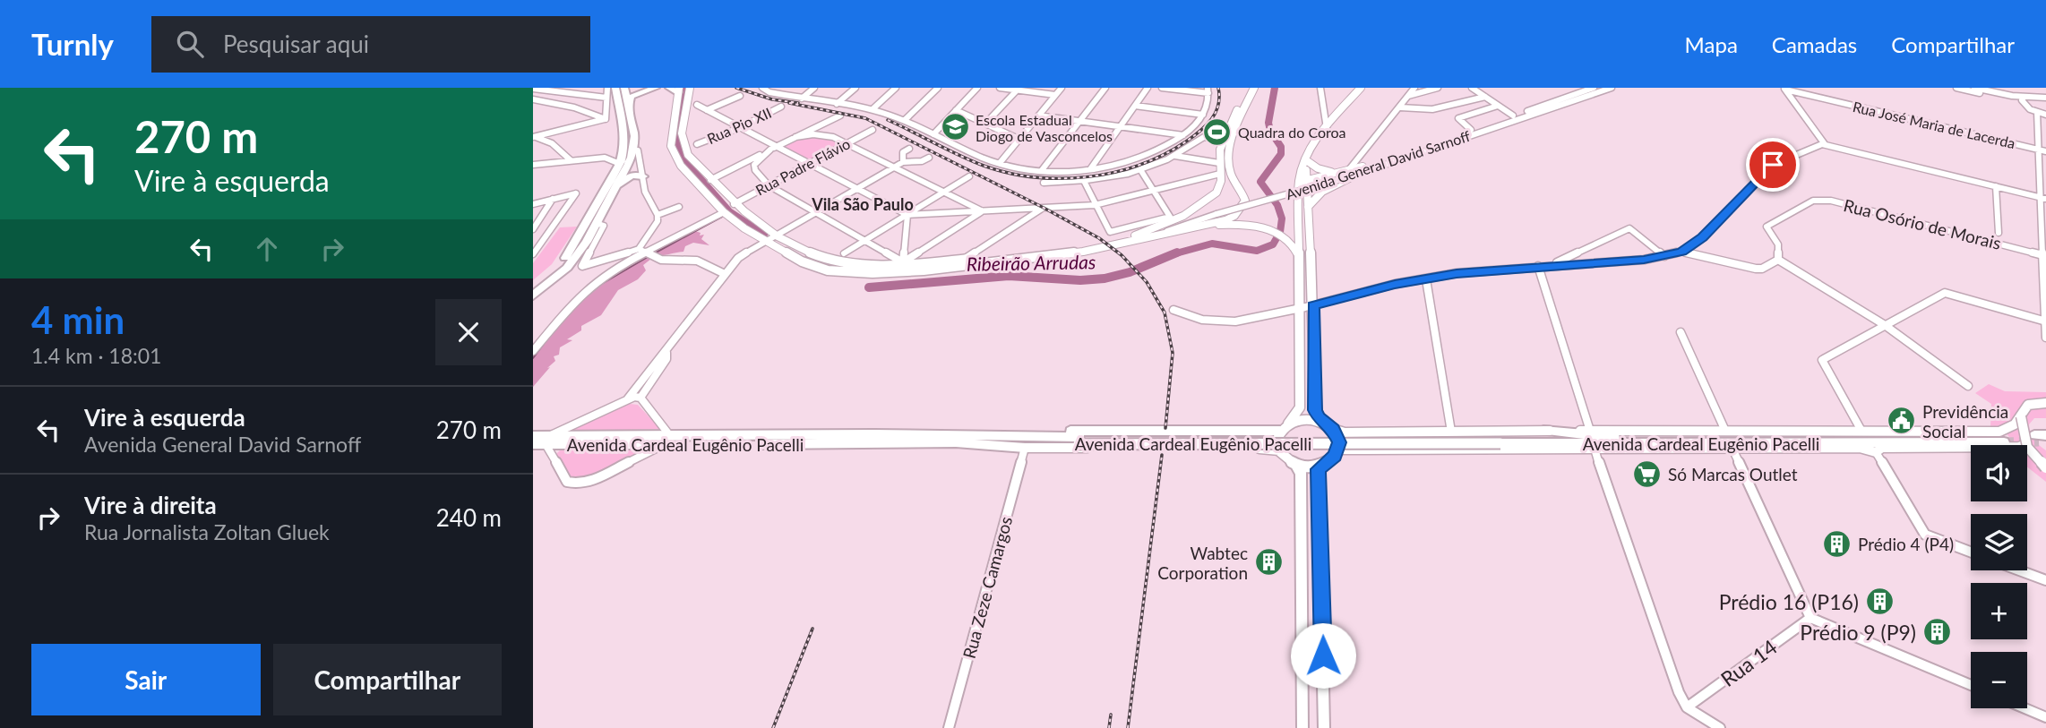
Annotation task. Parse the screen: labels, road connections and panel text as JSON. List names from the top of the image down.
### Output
{
  "streets": {
    "highway": ["Avenida Cardeal Eugênio Pacelli"],
    "main road": ["Avenida General David Sarnoff"],
    "street": [
      "Rua José Maria de Lacerda",
      "Rua Pio XII",
      "Rua Padre Flávio",
      "Rua Osório de Morais",
      "Rua Zeze Camargos",
      "Rua 14"
    ]
  },
  "crossings": [
    ["Avenida General David Sarnoff", "Avenida Cardeal Eugênio Pacelli"],
    ["Avenida Cardeal Eugênio Pacelli", "Rua Zeze Camargos"]
  ],
  "districts": ["Vila São Paulo"],
  "water": ["Ribeirão Arrudas"],
  "places": {
    "school or university": ["Escola Estadual Diogo de Vasconcelos"],
    "sports": ["Quadra do Coroa"],
    "public building": ["Previdência Social"],
    "supermarket": ["Só Marcas Outlet"],
    "building": [
      "Prédio 4 (P4)",
      "Wabtec Corporation",
      "Prédio 16 (P16)",
      "Prédio 9 (P9)"
    ]
  },
  "page": {
    "header": "Turnly",
    "search": "Pesquisar aqui",
    "nav": ["Mapa", "Camadas", "Compartilhar"],
    "turn": ["270 m", "Vire à esquerda"],
    "heading": ["4 min", "1.4 km · 18:01"],
    "list": [
      {
        "name": "Vire à esquerda",
        "note": "Avenida General David Sarnoff",
        "value": "270 m"
      },
      {
        "name": "Vire à direita",
        "note": "Rua Jornalista Zoltan Gluek",
        "value": "240 m"
      }
    ],
    "map_buttons": ["+", "−"],
    "buttons": ["Sair", "Compartilhar"]
  }
}
